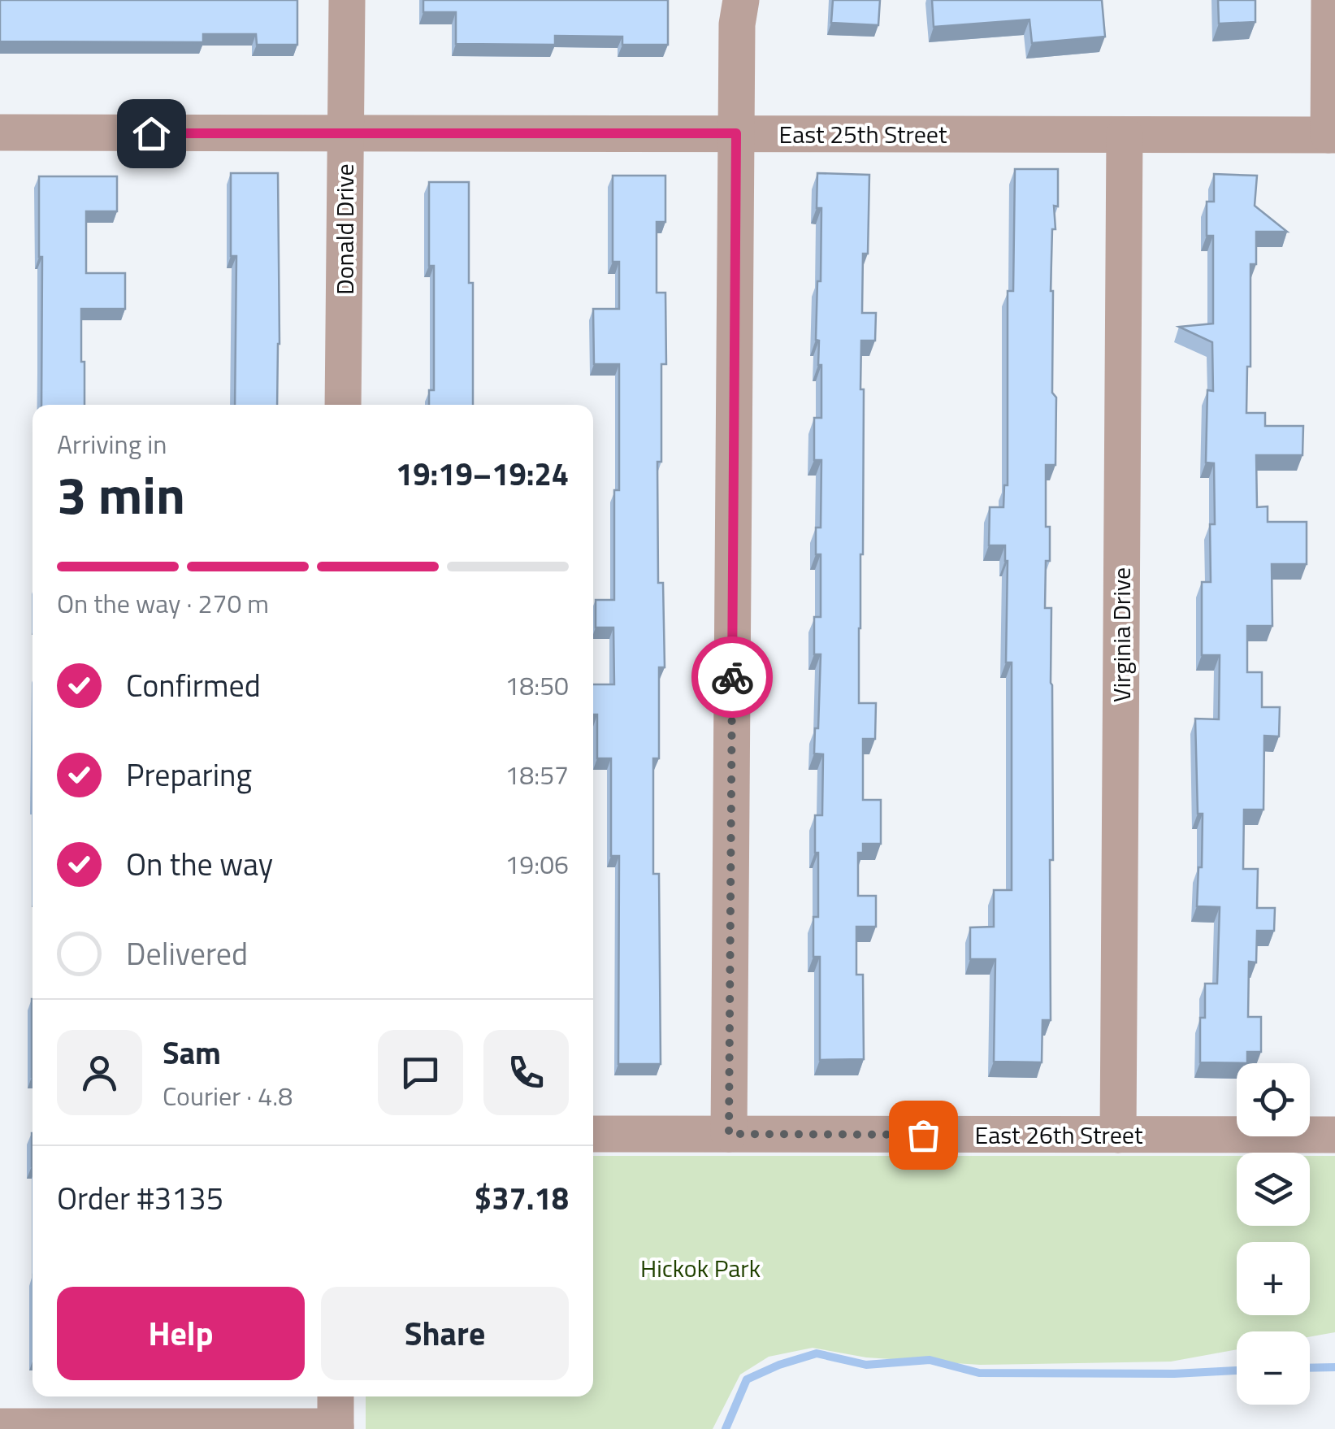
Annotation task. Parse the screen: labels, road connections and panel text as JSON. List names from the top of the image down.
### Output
{
  "streets": {
    "street": [
      "East 25th Street",
      "Donald Drive",
      "Virginia Drive",
      "East 26th Street"
    ]
  },
  "crossings": [
    ["East 25th Street", "Donald Drive"],
    ["East 25th Street", "Virginia Drive"],
    ["Virginia Drive", "East 26th Street"]
  ],
  "parks": ["Hickok Park"],
  "page": {
    "heading": ["3 min", "Arriving in", "19:19–19:24"],
    "panel": [
      "Sam",
      "Courier · 4.8",
      "Order #3135",
      "$37.18"
    ],
    "bar": "On the way · 270 m",
    "list": [
      ["Confirmed", "18:50"],
      ["Preparing", "18:57"],
      ["On the way", "19:06"],
      "Delivered"
    ],
    "map_buttons": ["+", "−"],
    "buttons": ["Help", "Share"]
  }
}
